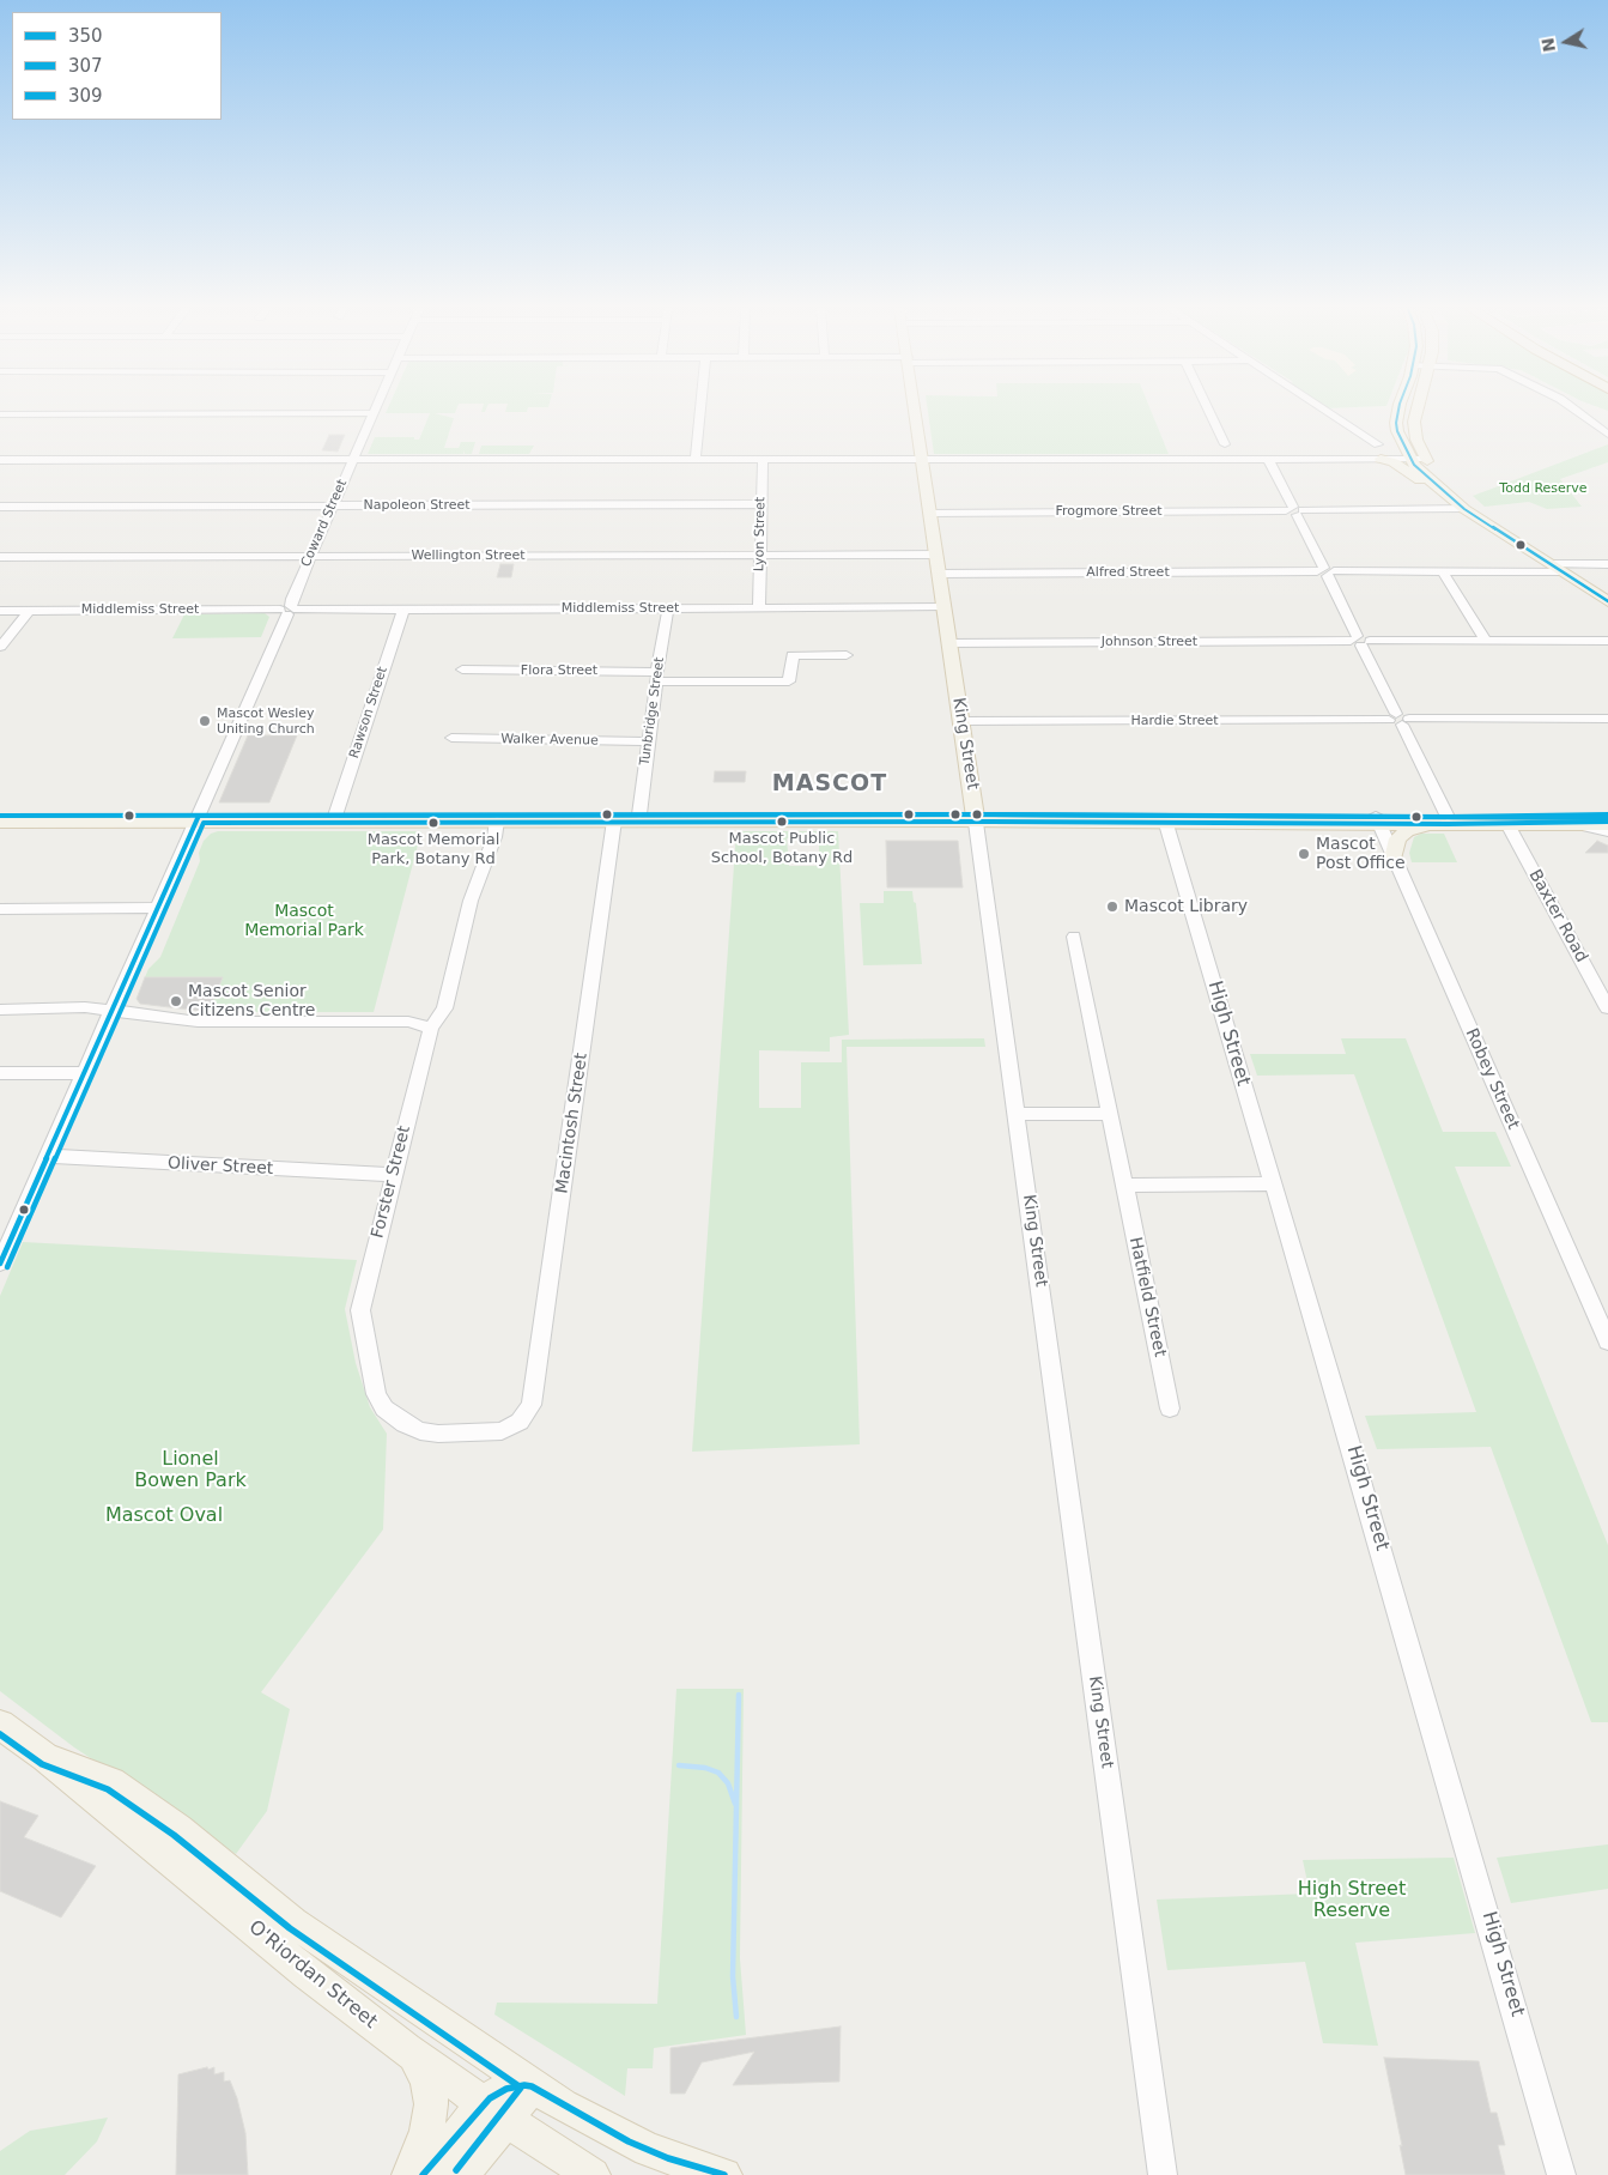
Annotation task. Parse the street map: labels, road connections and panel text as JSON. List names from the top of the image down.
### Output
{
  "streets": {
    "main road": ["King Street", "O'Riordan Street"],
    "street": [
      "Napoleon Street",
      "Frogmore Street",
      "Coward Street",
      "Lyon Street",
      "Wellington Street",
      "Alfred Street",
      "Middlemiss Street",
      "Johnson Street",
      "Flora Street",
      "Tunbridge Street",
      "Rawson Street",
      "Hardie Street",
      "Walker Avenue",
      "Baxter Road",
      "High Street",
      "Robey Street",
      "Macintosh Street",
      "Oliver Street",
      "Forster Street",
      "Hatfield Street"
    ]
  },
  "crossings": [
    ["Napoleon Street", "Coward Street"],
    ["Napoleon Street", "Lyon Street"],
    ["Frogmore Street", "King Street"],
    ["Coward Street", "Wellington Street"],
    ["Coward Street", "Middlemiss Street"],
    ["Coward Street", "Oliver Street"],
    ["Lyon Street", "Wellington Street"],
    ["Lyon Street", "Middlemiss Street"],
    ["Wellington Street", "King Street"],
    ["Alfred Street", "King Street"],
    ["Middlemiss Street", "Tunbridge Street"],
    ["Middlemiss Street", "Rawson Street"],
    ["Middlemiss Street", "King Street"],
    ["Johnson Street", "King Street"],
    ["Flora Street", "Tunbridge Street"],
    ["Tunbridge Street", "Walker Avenue"],
    ["Hardie Street", "King Street"],
    ["Macintosh Street", "Forster Street"],
    ["Oliver Street", "Forster Street"]
  ],
  "districts": ["MASCOT"],
  "parks": [
    "Todd Reserve",
    "Mascot Memorial Park",
    "Lionel Bowen Park",
    "Mascot Oval",
    "High Street Reserve"
  ],
  "places": [
    "Mascot Wesley Uniting Church",
    "Mascot Public School, Botany Rd",
    "Mascot Memorial Park, Botany Rd",
    "Mascot Post Office",
    "Mascot Library",
    "Mascot Senior Citizens Centre"
  ],
  "lines": ["transit line 350", "transit line 309", "transit line 307"],
  "legend": ["350", "307", "309"],
  "north": "left"
}
